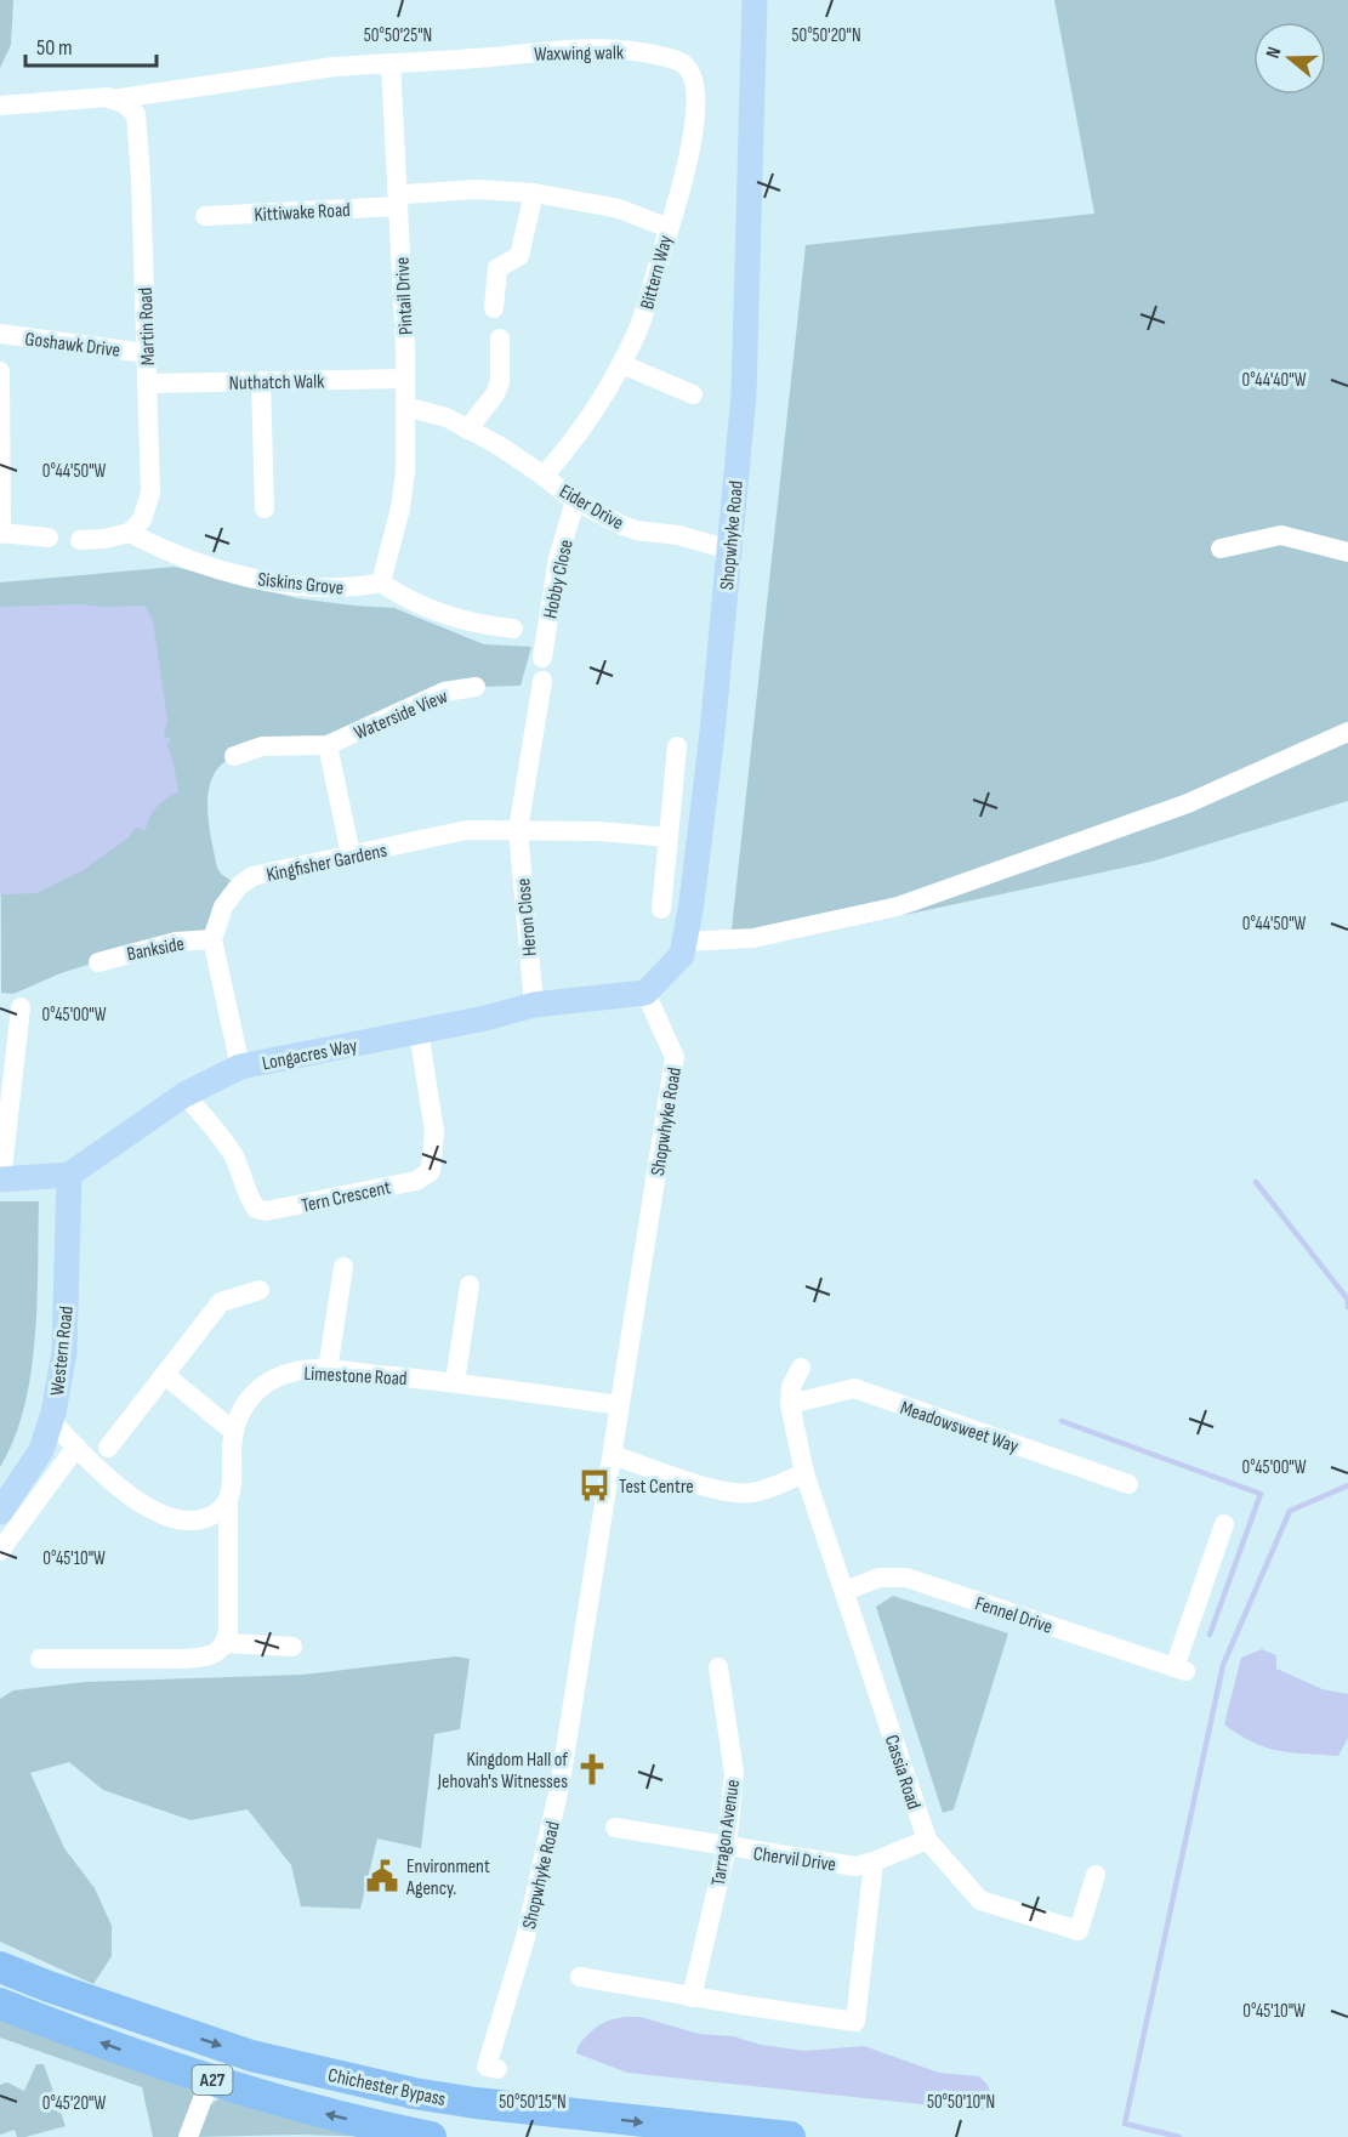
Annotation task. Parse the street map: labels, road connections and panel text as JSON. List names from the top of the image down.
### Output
{
  "streets": {
    "highway": ["A27", "Chichester Bypass"],
    "main road": ["Shopwhyke Road", "Longacres Way", "Western Road"],
    "street": [
      "Waxwing walk",
      "Kittiwake Road",
      "Bittern Way",
      "Pintail Drive",
      "Martin Road",
      "Goshawk Drive",
      "Nuthatch Walk",
      "Eider Drive",
      "Hobby Close",
      "Siskins Grove",
      "Waterside View",
      "Kingfisher Gardens",
      "Heron Close",
      "Bankside",
      "Tern Crescent",
      "Limestone Road",
      "Meadowsweet Way",
      "Fennel Drive",
      "Cassia Road",
      "Tarragon Avenue",
      "Chervil Drive"
    ]
  },
  "crossings": [
    ["Waxwing walk", "Bittern Way"],
    ["Waxwing walk", "Pintail Drive"],
    ["Kittiwake Road", "Bittern Way"],
    ["Kittiwake Road", "Pintail Drive"],
    ["Bittern Way", "Pintail Drive"],
    ["Bittern Way", "Eider Drive"],
    ["Pintail Drive", "Nuthatch Walk"],
    ["Pintail Drive", "Eider Drive"],
    ["Pintail Drive", "Siskins Grove"],
    ["Martin Road", "Goshawk Drive"],
    ["Martin Road", "Nuthatch Walk"],
    ["Martin Road", "Siskins Grove"],
    ["Eider Drive", "Shopwhyke Road"],
    ["Eider Drive", "Hobby Close"],
    ["Shopwhyke Road", "Longacres Way"],
    ["Shopwhyke Road", "Limestone Road"],
    ["Waterside View", "Kingfisher Gardens"],
    ["Kingfisher Gardens", "Heron Close"],
    ["Kingfisher Gardens", "Bankside"],
    ["Heron Close", "Longacres Way"],
    ["Longacres Way", "Tern Crescent"],
    ["Longacres Way", "Western Road"],
    ["Meadowsweet Way", "Cassia Road"],
    ["Fennel Drive", "Cassia Road"],
    ["Cassia Road", "Chervil Drive"],
    ["Tarragon Avenue", "Chervil Drive"]
  ],
  "places": {
    "bus stop": ["Test Centre"],
    "church": ["Kingdom Hall of Jehovah's Witnesses"],
    "public building": ["Environment Agency."]
  },
  "scale_bar": "50 m",
  "north": "left",
  "coordinates": [
    "50°50'25\"N",
    "50°50'20\"N",
    "0°44'40\"W",
    "0°44'50\"W",
    "0°45'00\"W",
    "0°45'10\"W",
    "50°50'15\"N",
    "50°50'10\"N",
    "0°45'20\"W"
  ]
}
